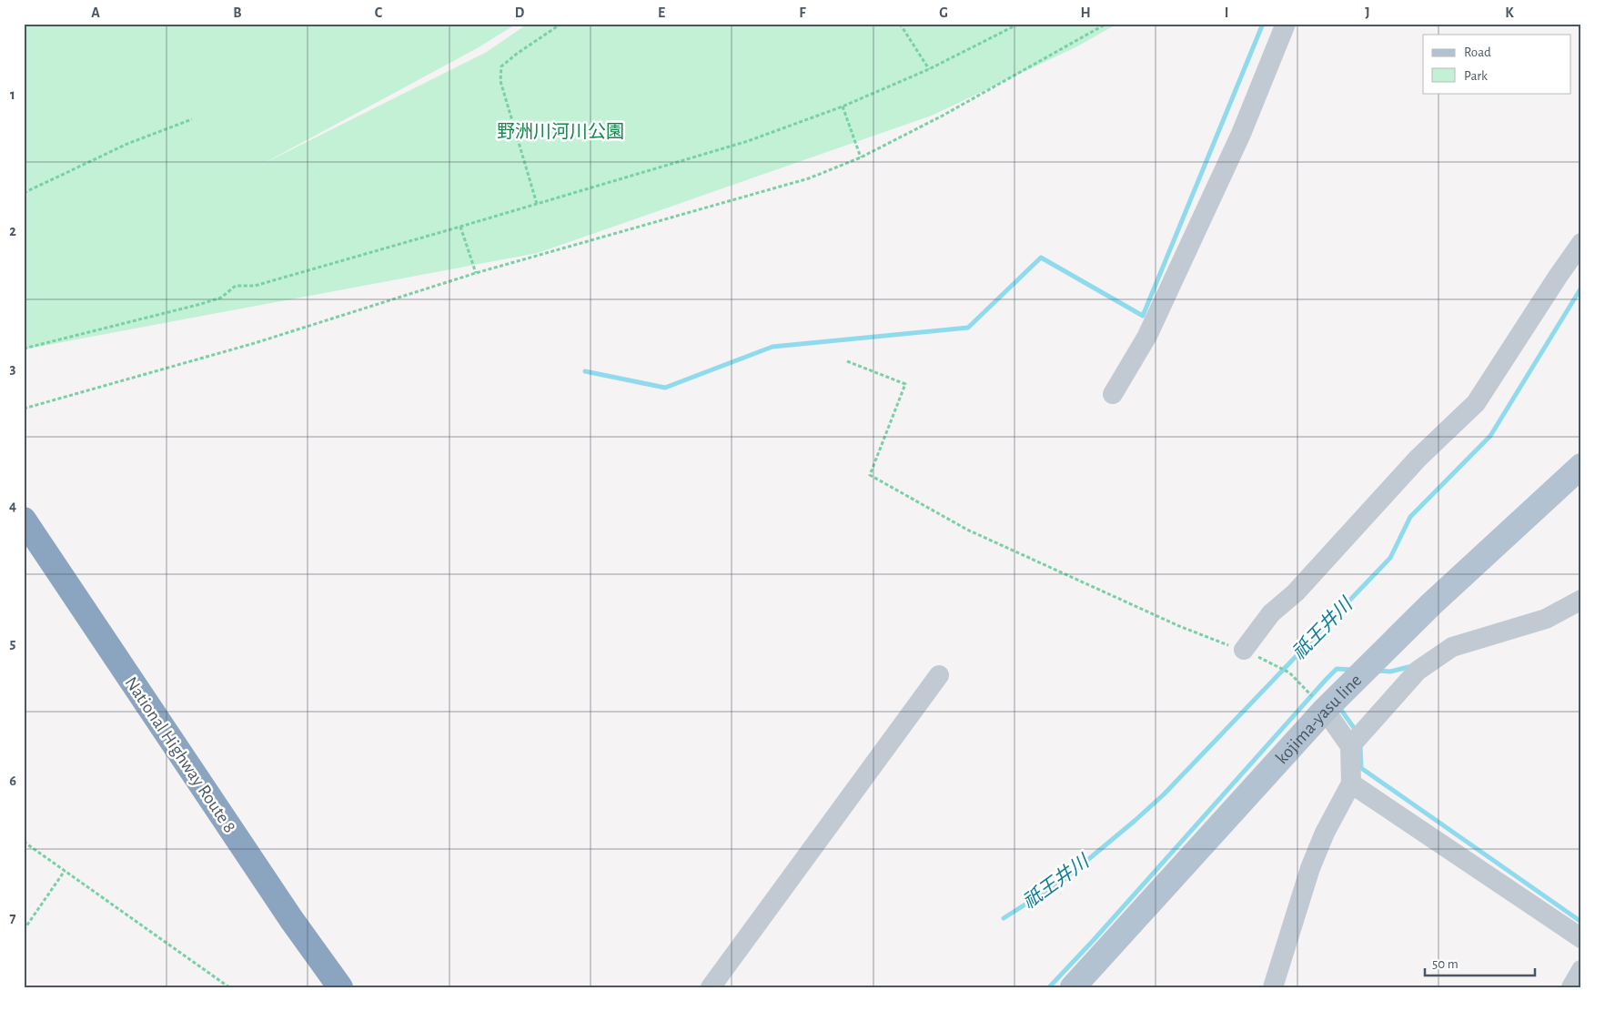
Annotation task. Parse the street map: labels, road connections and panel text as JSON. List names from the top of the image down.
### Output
{
  "streets": {
    "highway": ["National Highway Route 8"],
    "main road": ["kojima-yasu line"]
  },
  "water": ["祇王井川"],
  "parks": ["野洲川河川公園"],
  "legend": ["Road", "Park"],
  "scale_bar": "50 m",
  "grid": {
    "columns": [
      "A",
      "B",
      "C",
      "D",
      "E",
      "F",
      "G",
      "H",
      "I",
      "J",
      "K"
    ],
    "rows": [
      "1",
      "2",
      "3",
      "4",
      "5",
      "6",
      "7"
    ]
  }
}
